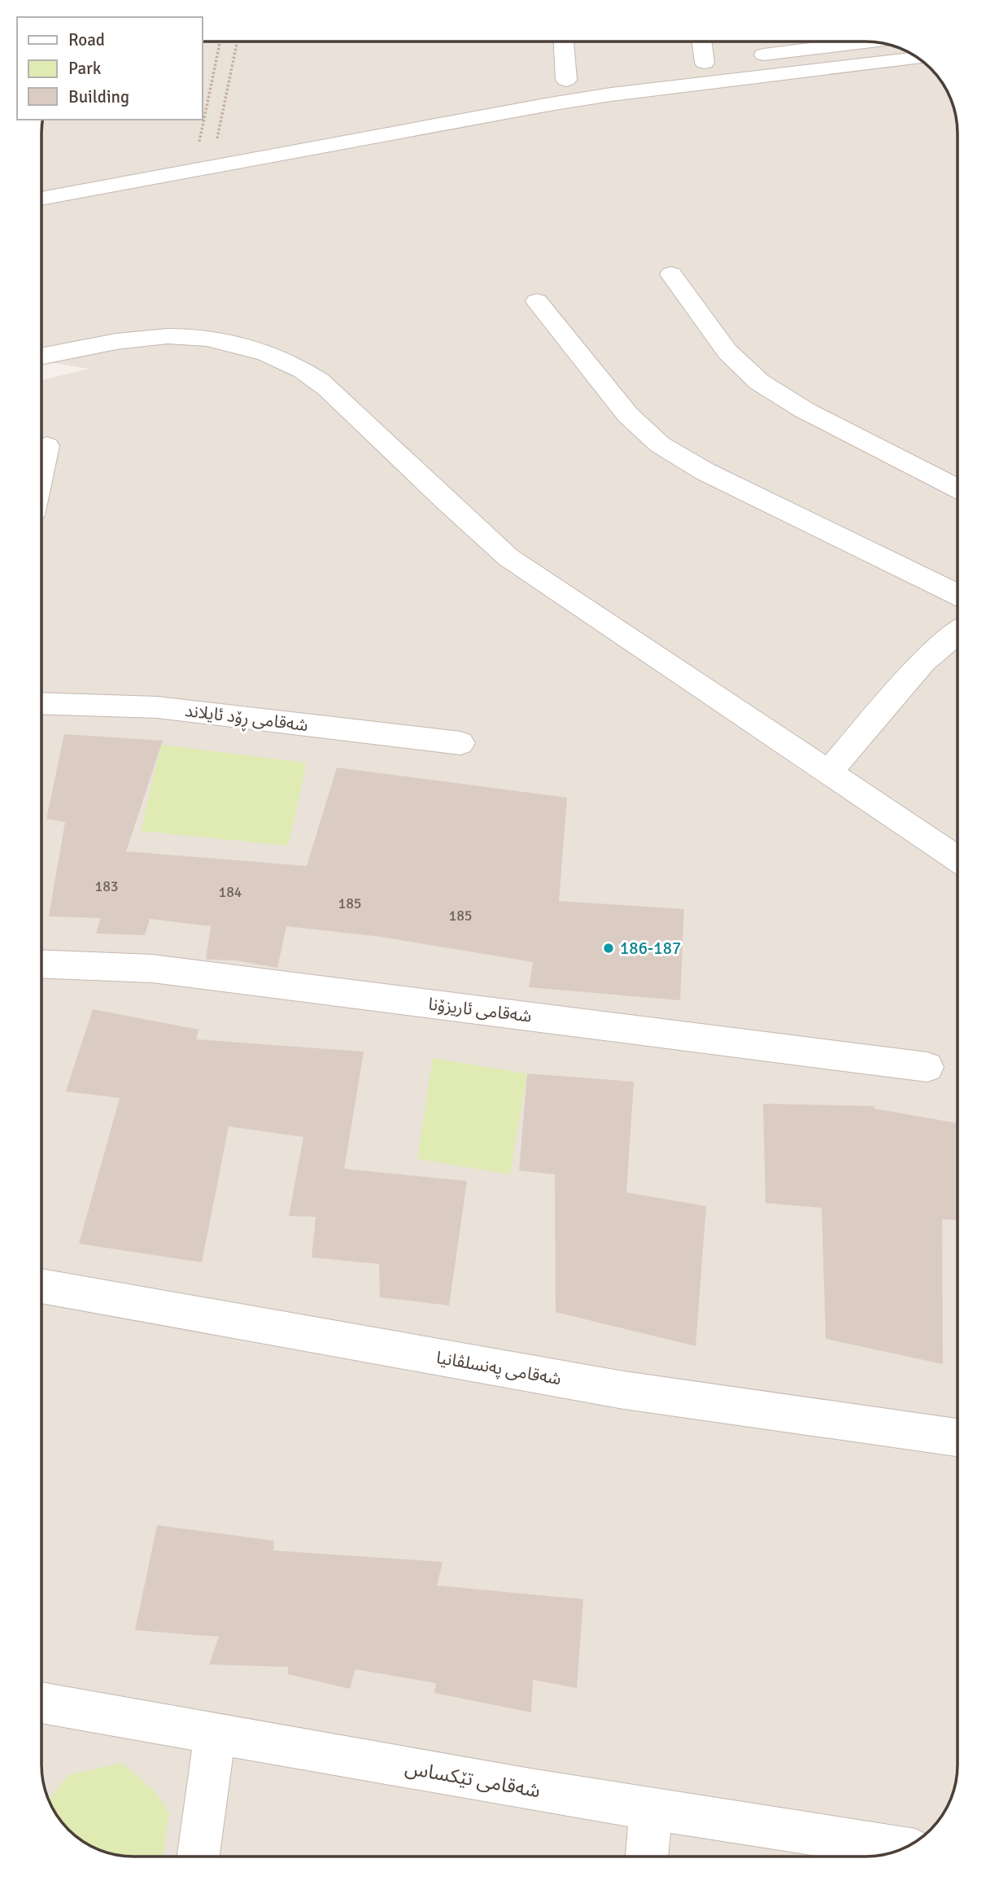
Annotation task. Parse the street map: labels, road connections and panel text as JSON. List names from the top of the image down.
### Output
{
  "streets": {
    "street": [
      "شەقامی ڕۆد ئایلاند",
      "شەقامی ئاریزۆنا",
      "شەقامی پەنسلڤانیا",
      "شەقامی تێکساس"
    ]
  },
  "places": ["186-187"],
  "house_numbers": [
    "183",
    "184",
    "185",
    "185"
  ],
  "legend": ["Road", "Park", "Building"]
}
